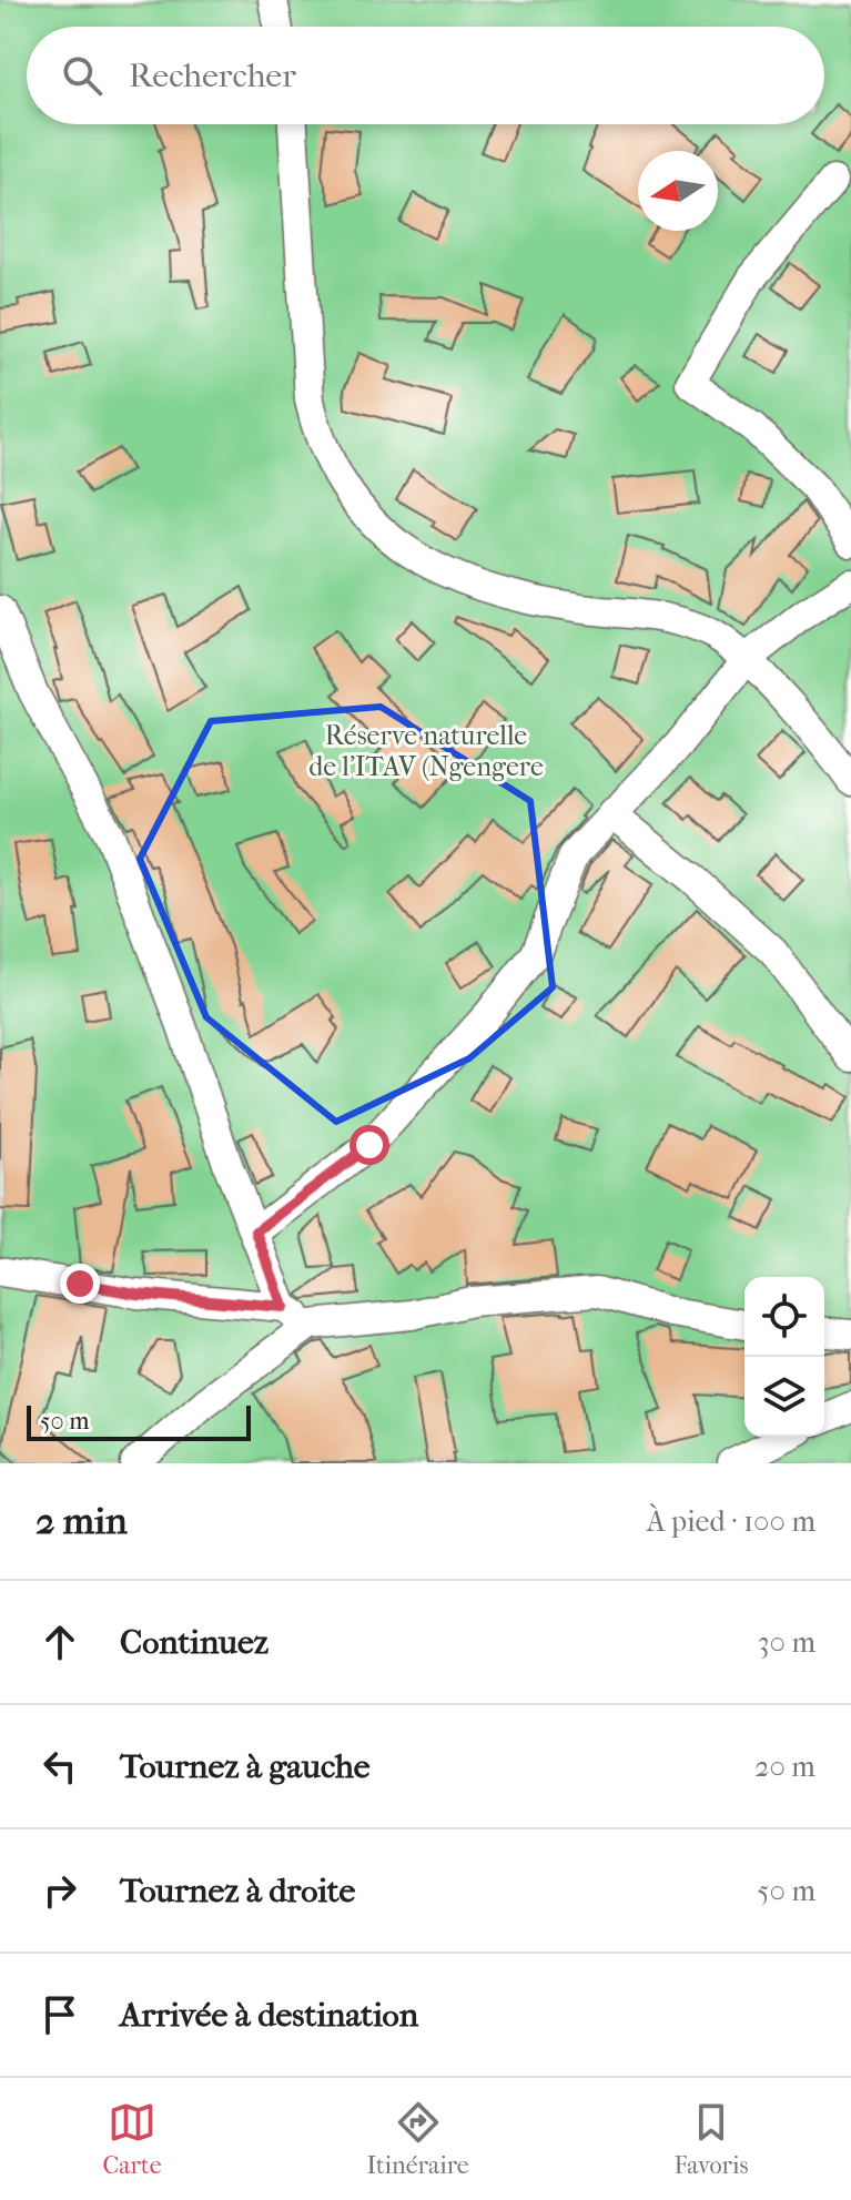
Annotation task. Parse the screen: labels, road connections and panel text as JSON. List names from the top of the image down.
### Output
{
  "parks": ["Réserve naturelle de l'ITAV (Ngengere"],
  "scale_bar": "50 m",
  "north": "left",
  "page": {
    "search": "Rechercher",
    "scale": "50 m",
    "heading": ["2 min", "À pied · 100 m"],
    "list": [
      ["Continuez", "30 m"],
      ["Tournez à gauche", "20 m"],
      ["Tournez à droite", "50 m"],
      "Arrivée à destination"
    ],
    "nav": ["Carte", "Itinéraire", "Favoris"]
  }
}
